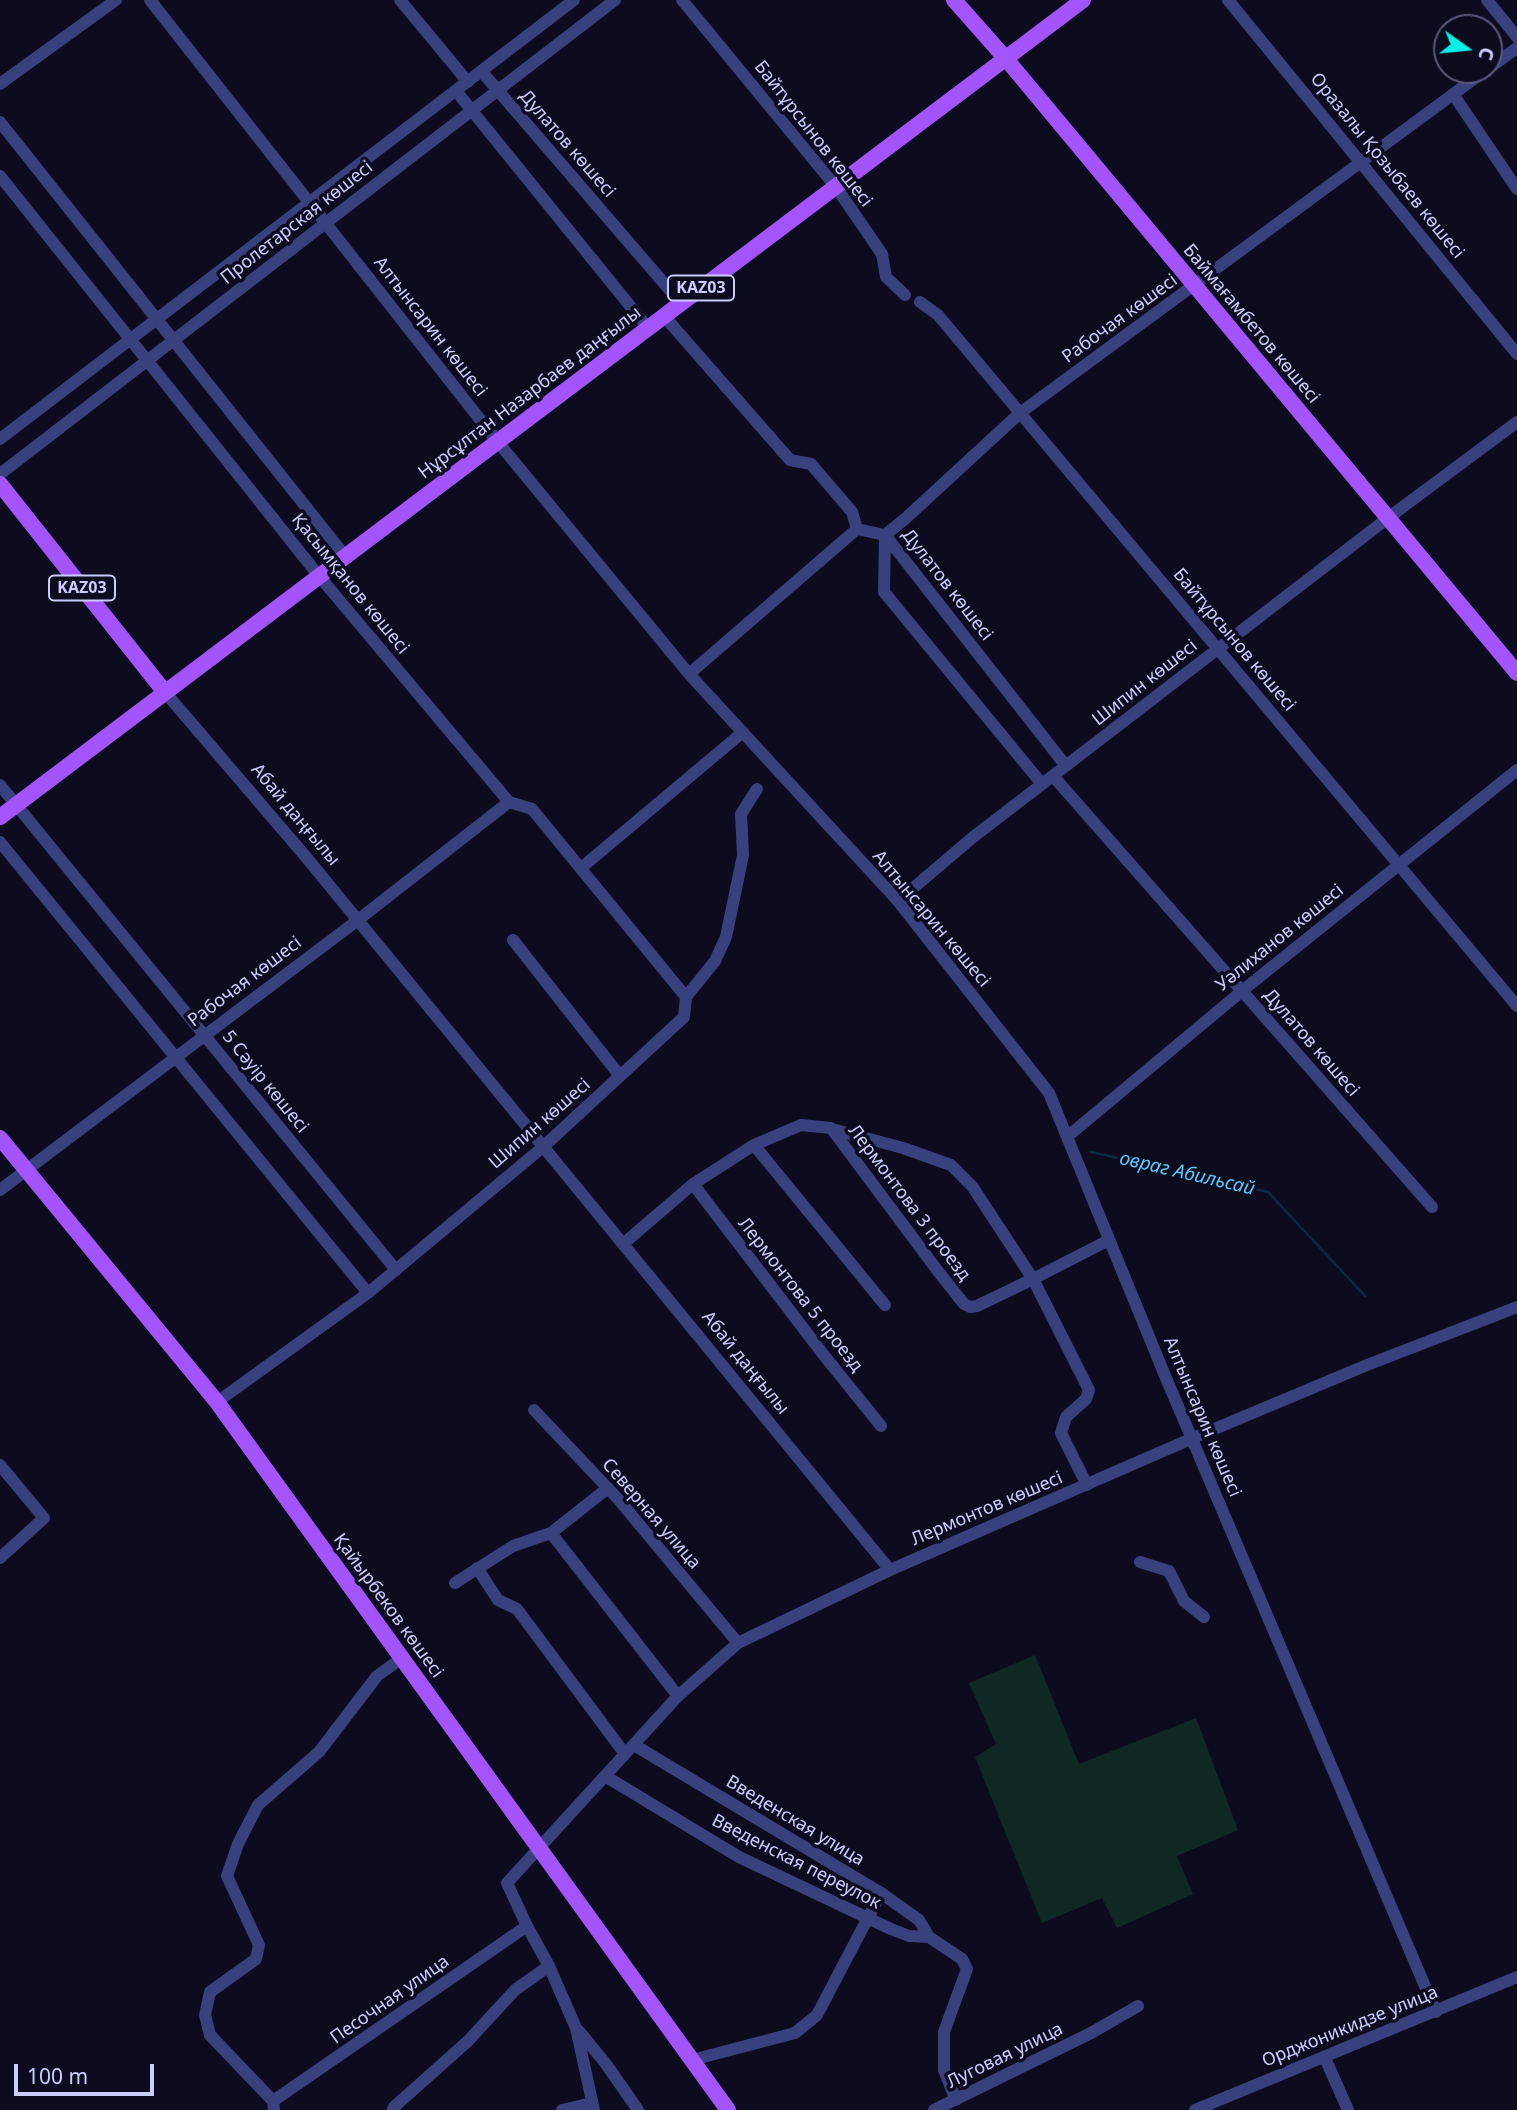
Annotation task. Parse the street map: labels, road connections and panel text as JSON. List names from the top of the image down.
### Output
{
  "streets": {
    "main road": [
      "KАZ03",
      "Баймағамбетов көшесі",
      "Нұрсұлтан Назарбаев даңғылы",
      "Абай даңғылы",
      "Қайырбеков көшесі"
    ],
    "street": [
      "Байтұрсынов көшесі",
      "Дулатов көшесі",
      "Оразалы Қозыбаев көшесі",
      "Пролетарская көшесі",
      "Рабочая көшесі",
      "Алтынсарин көшесі",
      "Қасымқанов көшесі",
      "Шипин көшесі",
      "Уәлиханов көшесі",
      "5 Сәуір көшесі",
      "Лермонтова 3 проезд",
      "Лермонтова 5 проезд",
      "Лермонтов көшесі",
      "Северная улица",
      "Введенская улица",
      "Введенская переулок",
      "Песочная улица",
      "Орджоникидзе улица",
      "Луговая улица"
    ]
  },
  "crossings": [
    ["Байтұрсынов көшесі", "Рабочая көшесі"],
    ["Байтұрсынов көшесі", "Нұрсұлтан Назарбаев даңғылы"],
    ["Байтұрсынов көшесі", "Шипин көшесі"],
    ["Байтұрсынов көшесі", "Уәлиханов көшесі"],
    ["Дулатов көшесі", "Пролетарская көшесі"],
    ["Дулатов көшесі", "Рабочая көшесі"],
    ["Дулатов көшесі", "Нұрсұлтан Назарбаев даңғылы"],
    ["Дулатов көшесі", "Шипин көшесі"],
    ["Дулатов көшесі", "Уәлиханов көшесі"],
    ["Оразалы Қозыбаев көшесі", "Рабочая көшесі"],
    ["Пролетарская көшесі", "Алтынсарин көшесі"],
    ["Пролетарская көшесі", "Қасымқанов көшесі"],
    ["Рабочая көшесі", "Баймағамбетов көшесі"],
    ["Рабочая көшесі", "Алтынсарин көшесі"],
    ["Рабочая көшесі", "Қасымқанов көшесі"],
    ["Рабочая көшесі", "Абай даңғылы"],
    ["Рабочая көшесі", "5 Сәуір көшесі"],
    ["Рабочая көшесі", "Қайырбеков көшесі"],
    ["Баймағамбетов көшесі", "Нұрсұлтан Назарбаев даңғылы"],
    ["Баймағамбетов көшесі", "Шипин көшесі"],
    ["Алтынсарин көшесі", "Нұрсұлтан Назарбаев даңғылы"],
    ["Алтынсарин көшесі", "Шипин көшесі"],
    ["Алтынсарин көшесі", "Уәлиханов көшесі"],
    ["Алтынсарин көшесі", "Лермонтова 3 проезд"],
    ["Алтынсарин көшесі", "Лермонтов көшесі"],
    ["Алтынсарин көшесі", "Орджоникидзе улица"],
    ["Нұрсұлтан Назарбаев даңғылы", "Қасымқанов көшесі"],
    ["Нұрсұлтан Назарбаев даңғылы", "Абай даңғылы"],
    ["Нұрсұлтан Назарбаев даңғылы", "5 Сәуір көшесі"],
    ["Қасымқанов көшесі", "Шипин көшесі"],
    ["Шипин көшесі", "Абай даңғылы"],
    ["Шипин көшесі", "5 Сәуір көшесі"],
    ["Шипин көшесі", "Қайырбеков көшесі"],
    ["Абай даңғылы", "Лермонтов көшесі"],
    ["Лермонтов көшесі", "Северная улица"],
    ["Лермонтов көшесі", "Қайырбеков көшесі"],
    ["Лермонтов көшесі", "Введенская улица"],
    ["Лермонтов көшесі", "Введенская переулок"],
    ["Лермонтов көшесі", "Песочная улица"],
    ["Введенская улица", "Введенская переулок"],
    ["Введенская переулок", "Луговая улица"]
  ],
  "water": ["овраг Абильсай"],
  "scale_bar": "100 m",
  "north": "right"
}
